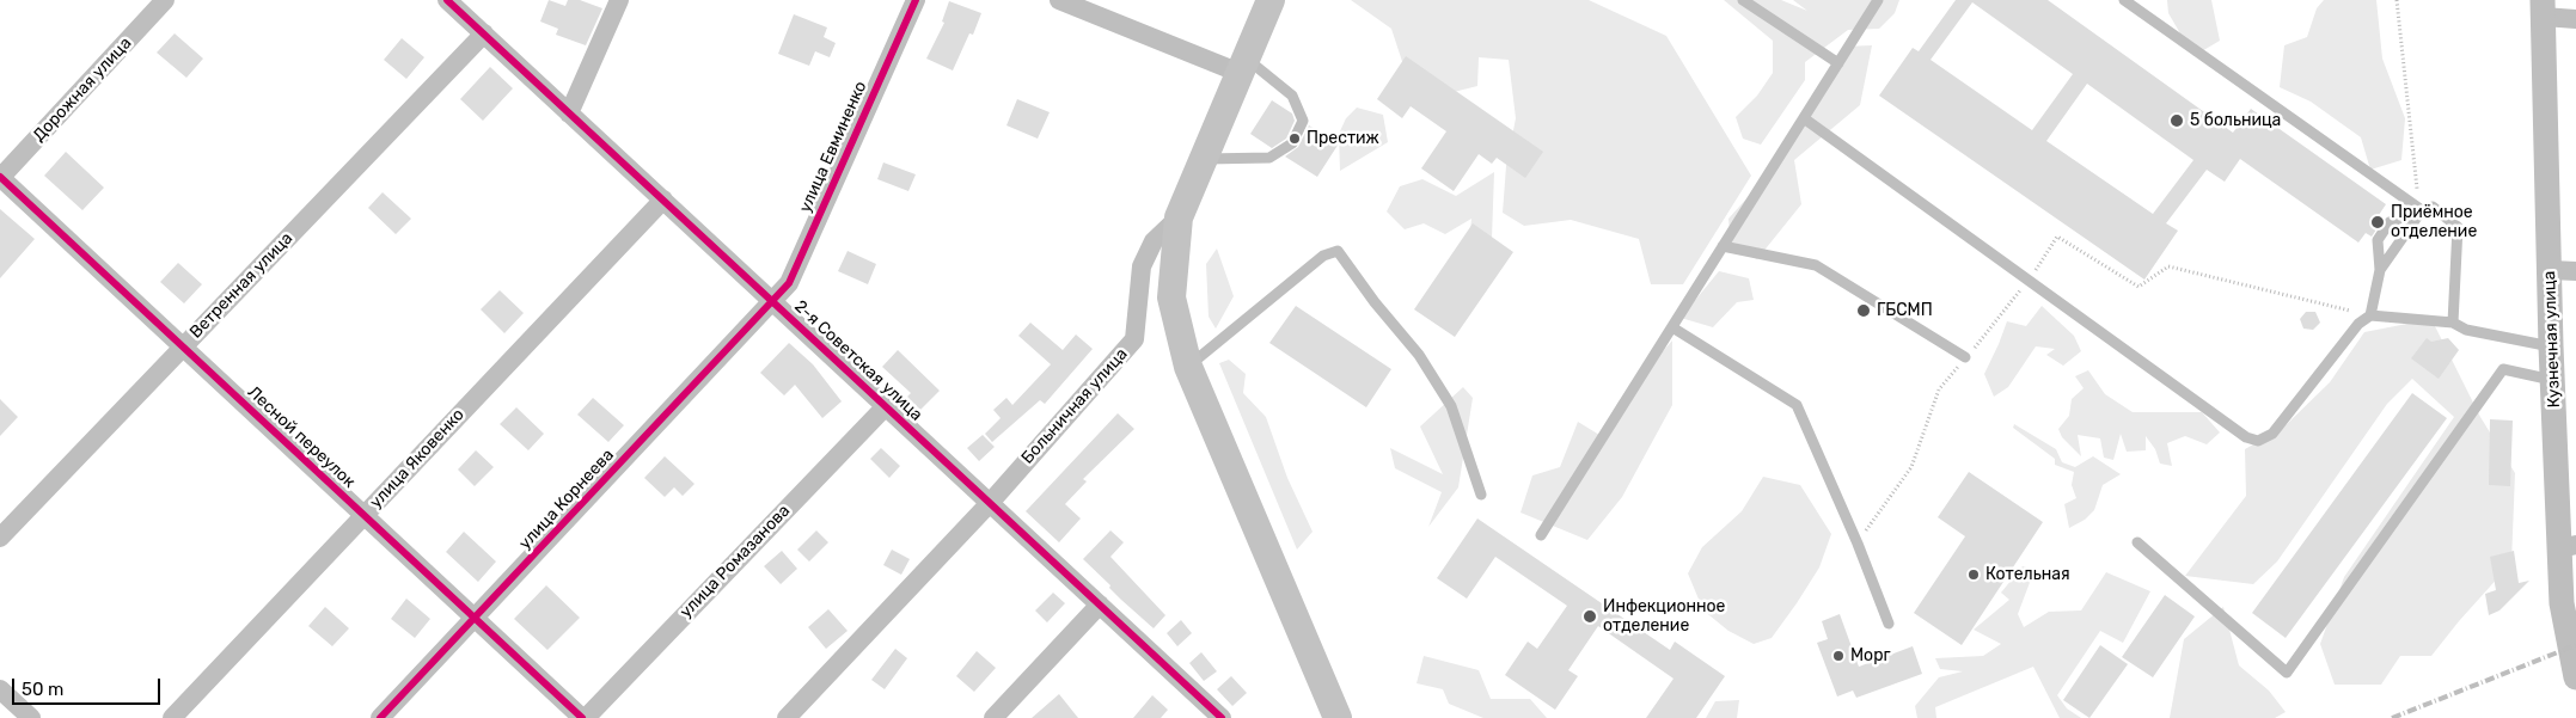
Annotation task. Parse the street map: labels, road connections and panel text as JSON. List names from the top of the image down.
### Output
{
  "streets": {
    "main road": ["Больничная улица"],
    "street": [
      "Дорожная улица",
      "улица Евминенко",
      "Ветренная улица",
      "Кузнечная улица",
      "2-я Советская улица",
      "Лесной переулок",
      "улица Яковенко",
      "улица Корнеева",
      "улица Ромазанова"
    ]
  },
  "crossings": [
    ["Дорожная улица", "Лесной переулок"],
    ["улица Евминенко", "2-я Советская улица"],
    ["улица Евминенко", "улица Корнеева"],
    ["Ветренная улица", "2-я Советская улица"],
    ["Ветренная улица", "Лесной переулок"],
    ["2-я Советская улица", "Больничная улица"],
    ["2-я Советская улица", "улица Яковенко"],
    ["2-я Советская улица", "улица Корнеева"],
    ["2-я Советская улица", "улица Ромазанова"],
    ["Лесной переулок", "улица Яковенко"],
    ["Лесной переулок", "улица Корнеева"],
    ["Лесной переулок", "улица Ромазанова"]
  ],
  "places": [
    "5 больница",
    "Престиж",
    "Приёмное отделение",
    "ГБСМП",
    "Котельная",
    "Инфекционное отделение",
    "Морг"
  ],
  "scale_bar": "50 m"
}
